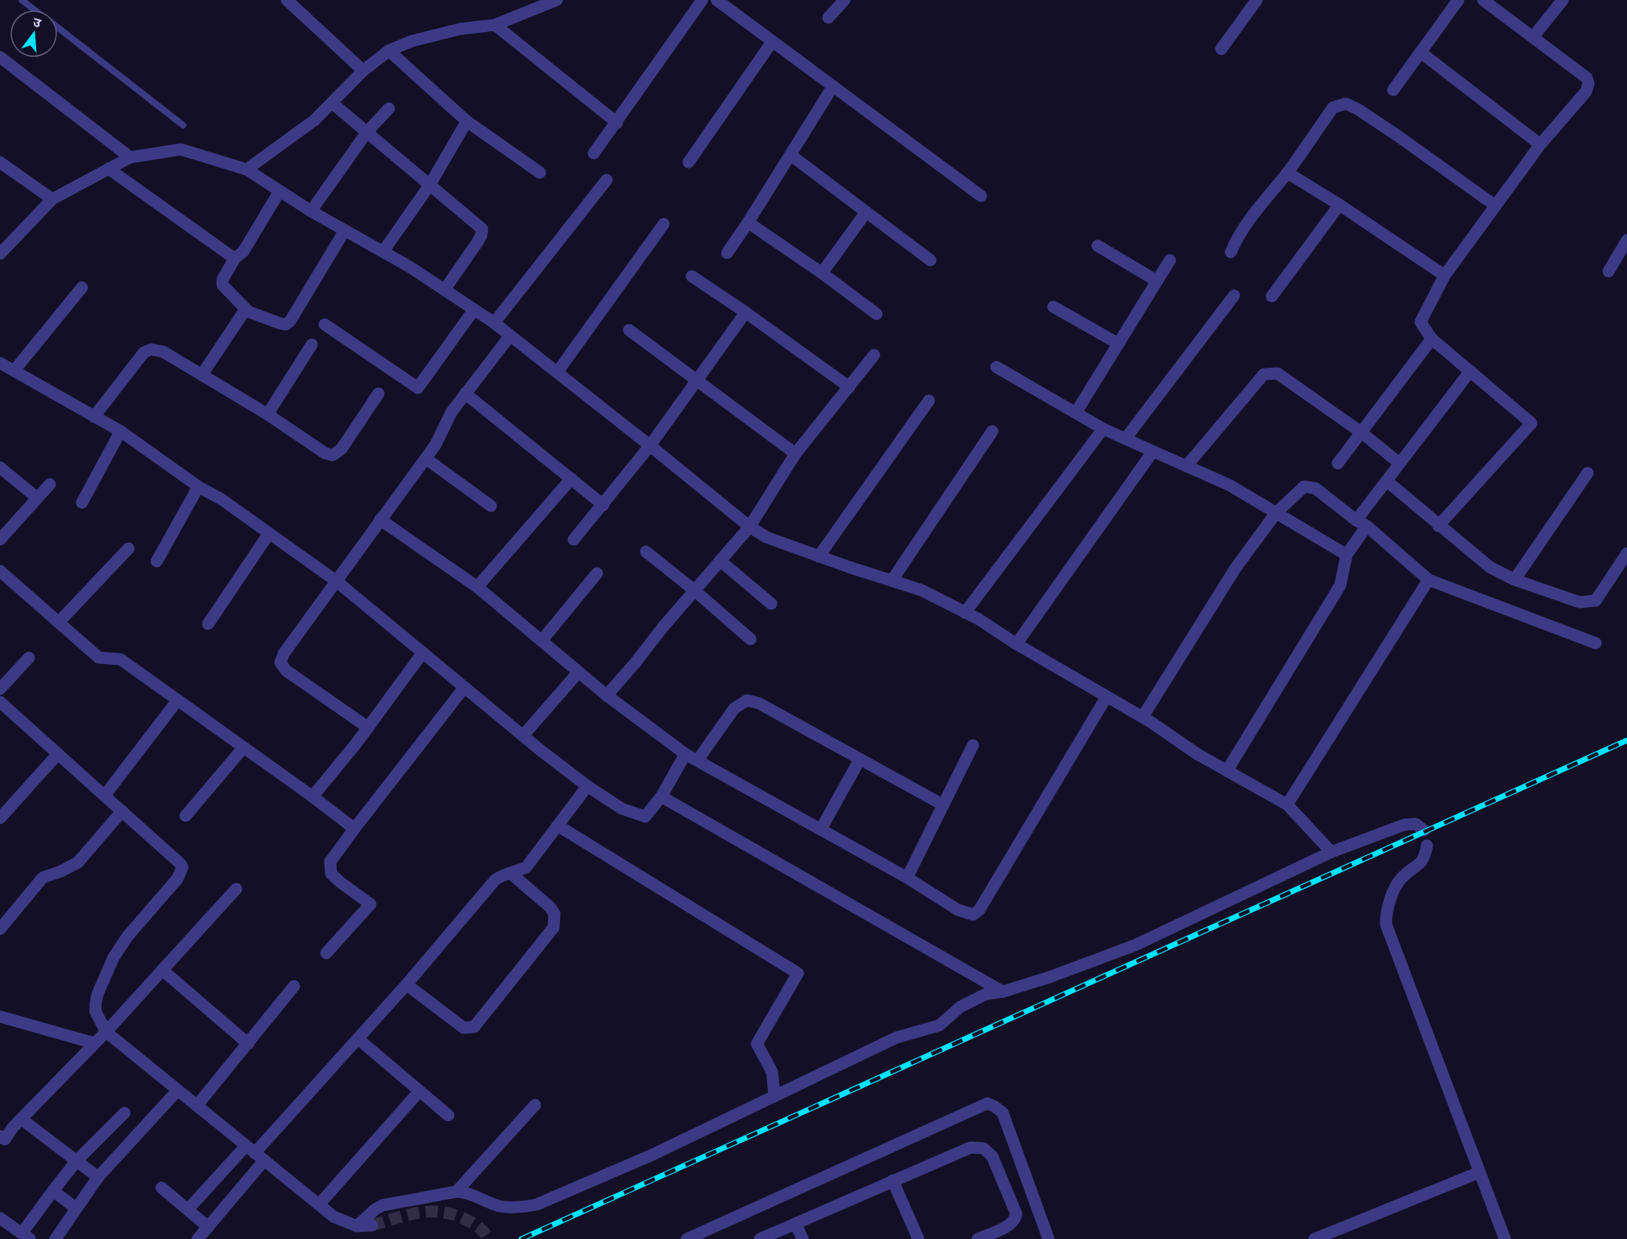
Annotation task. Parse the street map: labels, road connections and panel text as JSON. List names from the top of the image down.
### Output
{
  "north": "top"
}
